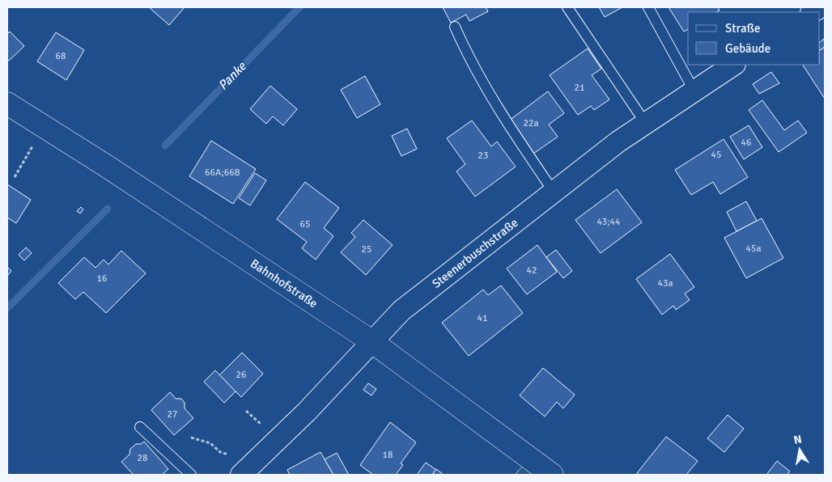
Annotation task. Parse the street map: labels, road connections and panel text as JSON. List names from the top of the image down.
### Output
{
  "streets": {
    "street": ["Steenerbuschstraße", "Bahnhofstraße"]
  },
  "crossings": [
    ["Steenerbuschstraße", "Bahnhofstraße"]
  ],
  "water": ["Panke"],
  "house_numbers": [
    "68",
    "21",
    "22a",
    "46",
    "45",
    "23",
    "66A;66B",
    "43;44",
    "65",
    "45a",
    "25",
    "42",
    "16",
    "43a",
    "41",
    "26",
    "27",
    "18",
    "28"
  ],
  "legend": ["Straße", "Gebäude"],
  "north": "top"
}
